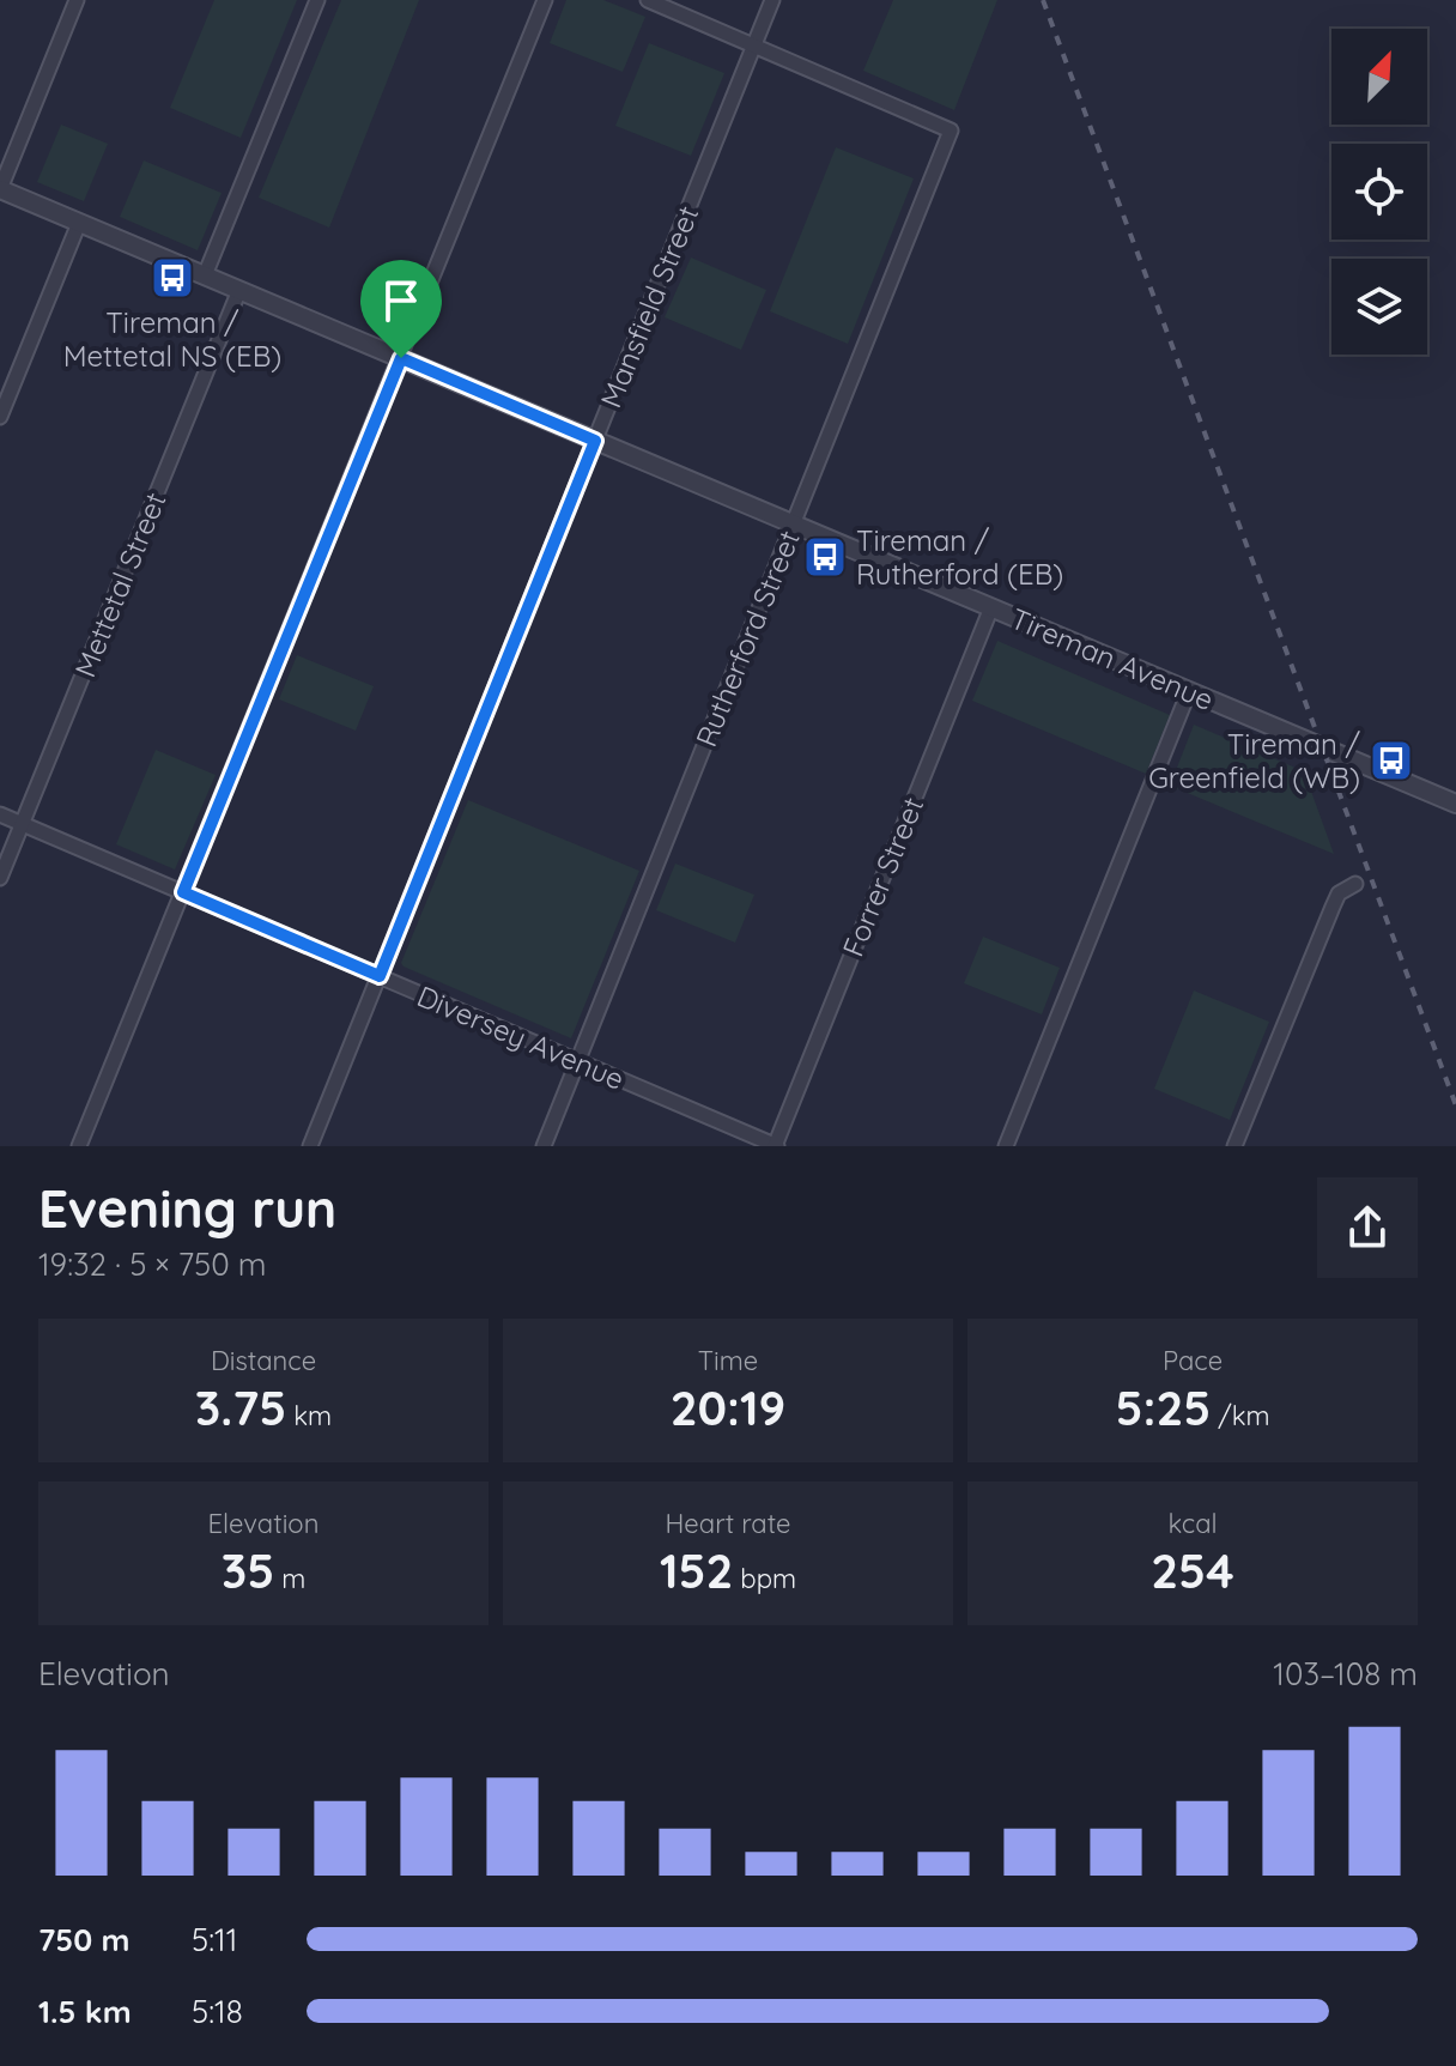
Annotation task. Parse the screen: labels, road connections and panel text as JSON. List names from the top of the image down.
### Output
{
  "streets": {
    "street": [
      "Mansfield Street",
      "Mettetal Street",
      "Rutherford Street",
      "Tireman Avenue",
      "Forrer Street",
      "Diversey Avenue"
    ]
  },
  "crossings": [
    ["Mansfield Street", "Rutherford Street"],
    ["Mansfield Street", "Tireman Avenue"],
    ["Mansfield Street", "Diversey Avenue"],
    ["Mettetal Street", "Tireman Avenue"],
    ["Mettetal Street", "Diversey Avenue"],
    ["Rutherford Street", "Tireman Avenue"],
    ["Rutherford Street", "Diversey Avenue"],
    ["Tireman Avenue", "Forrer Street"],
    ["Forrer Street", "Diversey Avenue"]
  ],
  "places": {
    "bus stop": ["Tireman / Mettetal NS (EB)", "Tireman / Rutherford (EB)", "Tireman / Greenfield (WB)"]
  },
  "north": "top right",
  "page": {
    "heading": ["Evening run", "19:32 · 5 × 750 m"],
    "stats": [
      ["Distance", "3.75 km"],
      ["Time", "20:19"],
      ["Pace", "5:25 /km"],
      ["Elevation", "35 m"],
      ["Heart rate", "152 bpm"],
      ["kcal", "254"]
    ],
    "chart": ["Elevation", "103–108 m"],
    "list": [
      {
        "name": "750 m",
        "note": "5:11"
      },
      {
        "name": "1.5 km",
        "note": "5:18"
      }
    ]
  }
}
